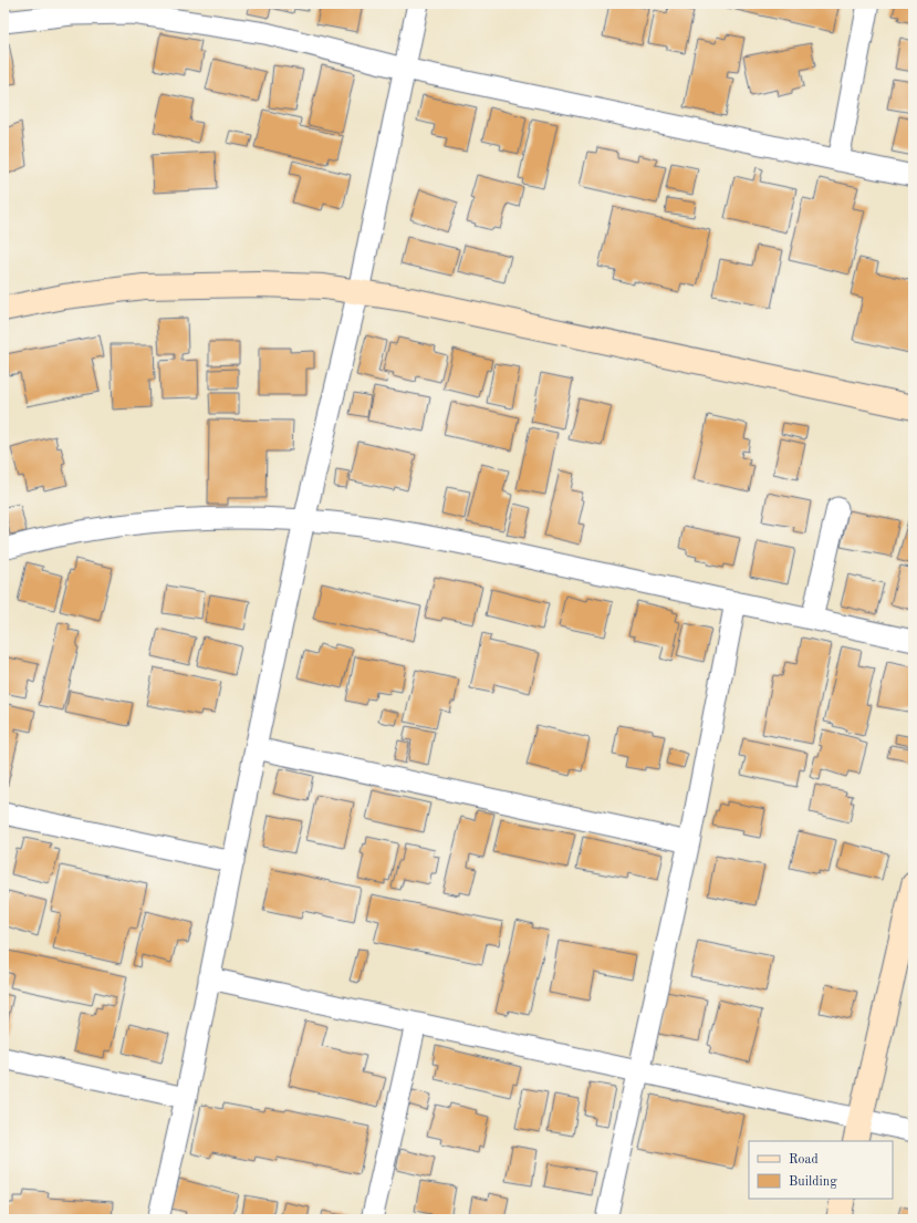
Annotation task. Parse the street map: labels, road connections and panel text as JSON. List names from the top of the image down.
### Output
{
  "legend": ["Road", "Building"]
}
